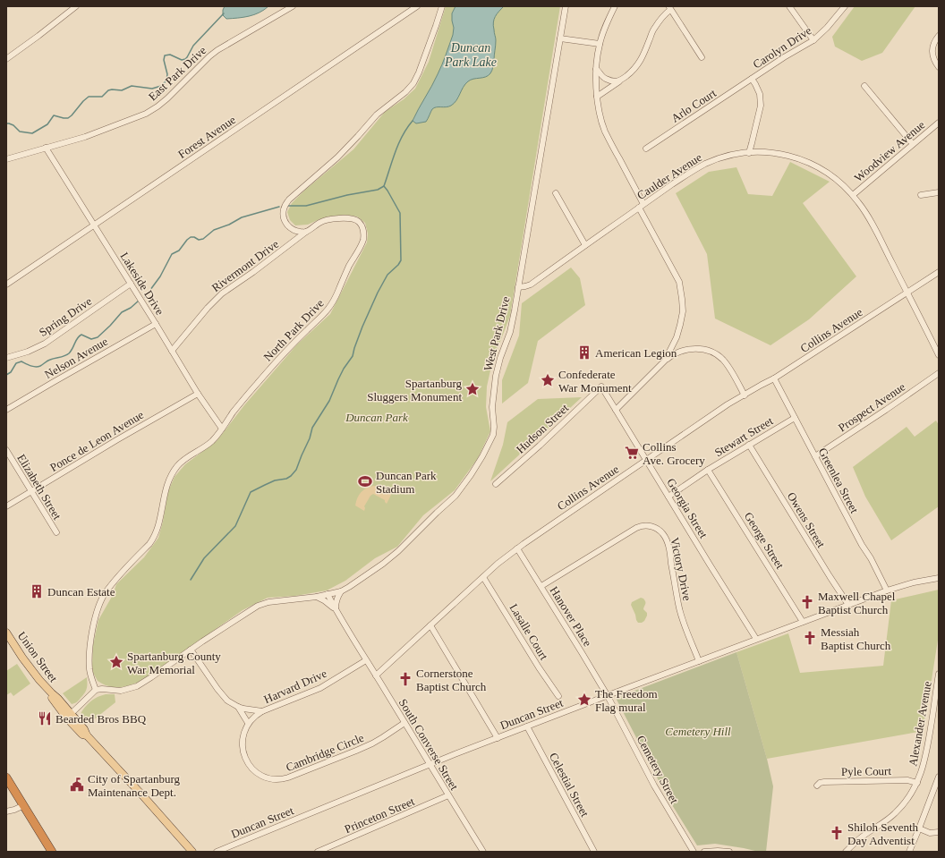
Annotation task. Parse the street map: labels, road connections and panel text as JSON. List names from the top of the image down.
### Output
{
  "streets": {
    "main road": ["Union Street"],
    "street": [
      "Carolyn Drive",
      "East Park Drive",
      "Arlo Court",
      "Forest Avenue",
      "Woodview Avenue",
      "Caulder Avenue",
      "Rivermont Drive",
      "Lakeside Drive",
      "Spring Drive",
      "North Park Drive",
      "Collins Avenue",
      "West Park Drive",
      "Nelson Avenue",
      "Prospect Avenue",
      "Hudson Street",
      "Stewart Street",
      "Ponce de Leon Avenue",
      "Greenlea Street",
      "Elizabeth Street",
      "Georgia Street",
      "Owens Street",
      "George Street",
      "Victory Drive",
      "Hanover Place",
      "Lasalle Court",
      "Harvard Drive",
      "Duncan Street",
      "Alexander Avenue",
      "South Converse Street",
      "Cambridge Circle",
      "Cemetery Street",
      "Pyle Court",
      "Celestial Street",
      "Princeton Street"
    ]
  },
  "crossings": [
    ["Carolyn Drive", "Arlo Court"],
    ["Carolyn Drive", "Caulder Avenue"],
    ["East Park Drive", "Lakeside Drive"],
    ["Forest Avenue", "Lakeside Drive"],
    ["Woodview Avenue", "Caulder Avenue"],
    ["Caulder Avenue", "Collins Avenue"],
    ["Caulder Avenue", "West Park Drive"],
    ["Rivermont Drive", "Lakeside Drive"],
    ["Rivermont Drive", "North Park Drive"],
    ["Lakeside Drive", "Spring Drive"],
    ["Lakeside Drive", "North Park Drive"],
    ["Lakeside Drive", "Nelson Avenue"],
    ["Lakeside Drive", "Ponce de Leon Avenue"],
    ["North Park Drive", "West Park Drive"],
    ["Collins Avenue", "Greenlea Street"],
    ["Collins Avenue", "Georgia Street"],
    ["Collins Avenue", "Hanover Place"],
    ["Collins Avenue", "Lasalle Court"],
    ["Collins Avenue", "South Converse Street"],
    ["West Park Drive", "Harvard Drive"],
    ["West Park Drive", "South Converse Street"],
    ["Prospect Avenue", "Greenlea Street"],
    ["Hudson Street", "Georgia Street"],
    ["Stewart Street", "Greenlea Street"],
    ["Stewart Street", "Georgia Street"],
    ["Stewart Street", "Owens Street"],
    ["Stewart Street", "George Street"],
    ["Ponce de Leon Avenue", "Elizabeth Street"],
    ["Greenlea Street", "Duncan Street"],
    ["Georgia Street", "Duncan Street"],
    ["Owens Street", "Duncan Street"],
    ["George Street", "Duncan Street"],
    ["Victory Drive", "Hanover Place"],
    ["Victory Drive", "Duncan Street"],
    ["Hanover Place", "Duncan Street"],
    ["Hanover Place", "Cemetery Street"],
    ["Harvard Drive", "South Converse Street"],
    ["Duncan Street", "South Converse Street"],
    ["Duncan Street", "Cemetery Street"],
    ["Duncan Street", "Celestial Street"],
    ["Alexander Avenue", "Pyle Court"],
    ["South Converse Street", "Cambridge Circle"],
    ["South Converse Street", "Princeton Street"]
  ],
  "water": ["Duncan Park Lake"],
  "parks": ["Duncan Park", "Cemetery Hill"],
  "places": {
    "building": ["American Legion", "Duncan Estate"],
    "place": [
      "Confederate War Monument",
      "Spartanburg Sluggers Monument",
      "Spartanburg County War Memorial",
      "The Freedom Flag mural"
    ],
    "supermarket": ["Collins Ave. Grocery"],
    "sports": ["Duncan Park Stadium"],
    "church": [
      "Maxwell Chapel Baptist Church",
      "Messiah Baptist Church",
      "Cornerstone Baptist Church",
      "Shiloh Seventh Day Adventist"
    ],
    "restaurant": ["Bearded Bros BBQ"],
    "public building": ["City of Spartanburg Maintenance Dept."]
  }
}
